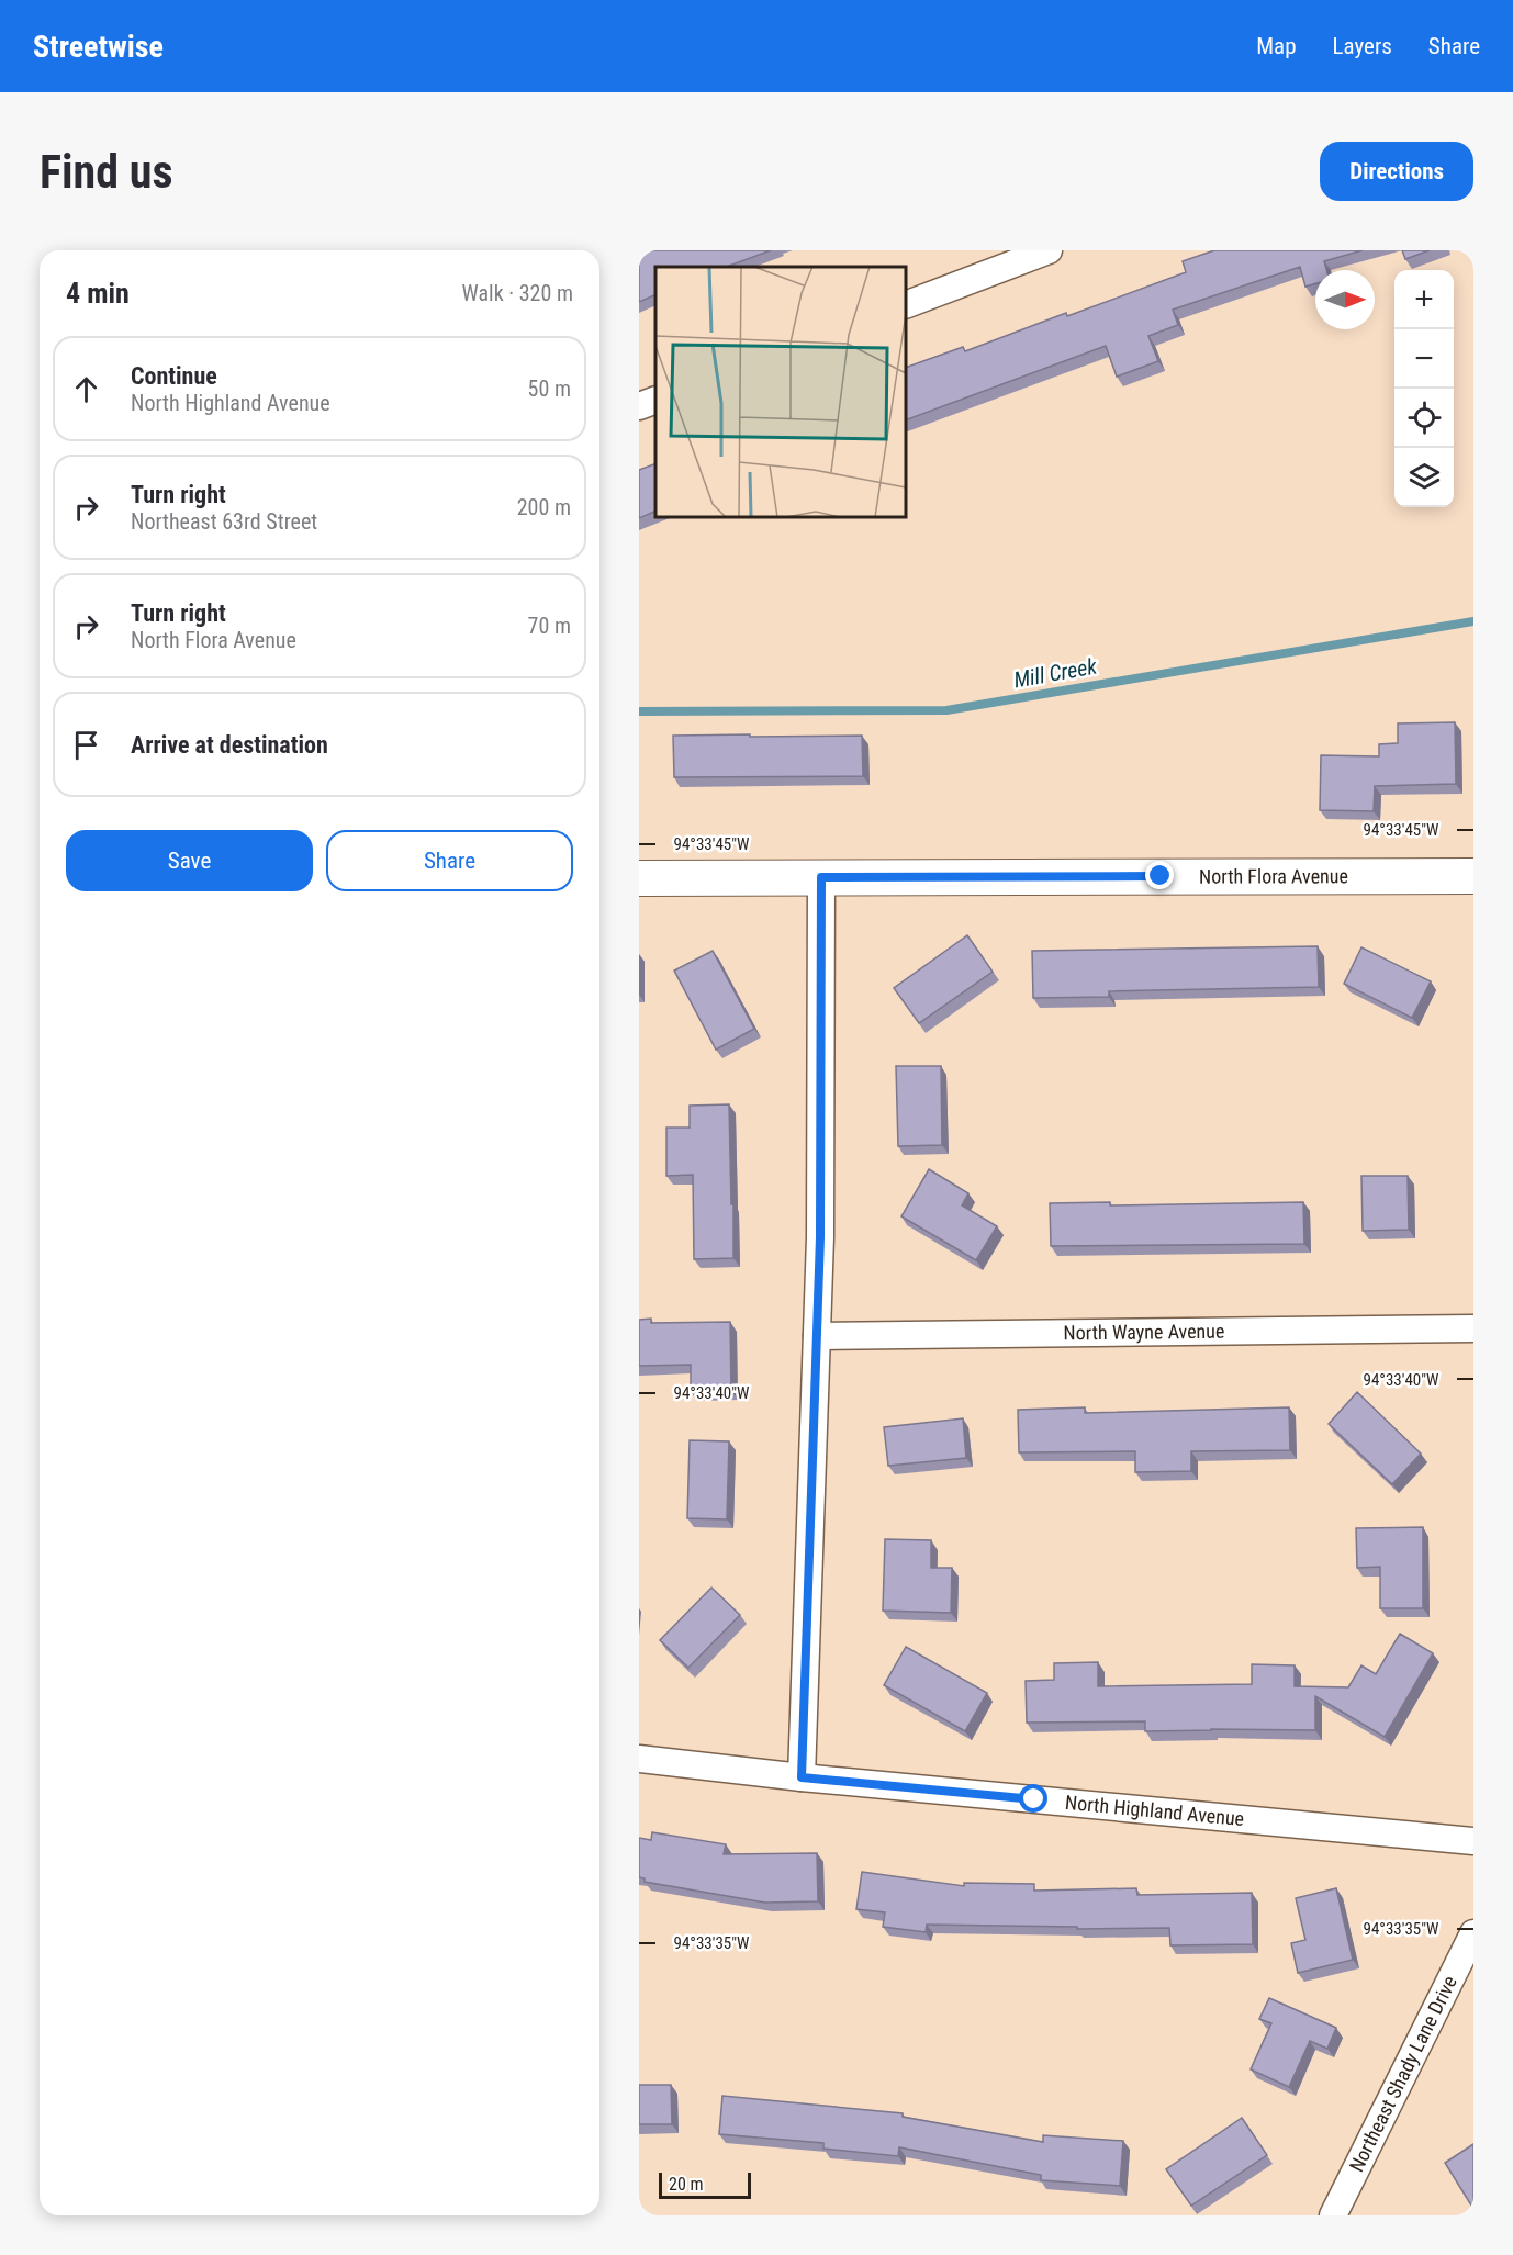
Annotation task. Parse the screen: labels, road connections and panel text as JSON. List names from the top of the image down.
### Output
{
  "streets": {
    "street": [
      "North Flora Avenue",
      "North Wayne Avenue",
      "North Highland Avenue",
      "Northeast Shady Lane Drive"
    ]
  },
  "water": ["Mill Creek"],
  "scale_bar": "20 m",
  "north": "right",
  "page": {
    "header": "Streetwise",
    "nav": ["Map", "Layers", "Share"],
    "buttons": [
      "Directions",
      ["Save", "Share"]
    ],
    "title": "Find us",
    "heading": ["4 min", "Walk · 320 m"],
    "map_buttons": ["+", "−"],
    "list": [
      ["Continue", "North Highland Avenue", "50 m"],
      ["Turn right", "Northeast 63rd Street", "200 m"],
      ["Turn right", "North Flora Avenue", "70 m"],
      "Arrive at destination"
    ],
    "scale": "20 m"
  },
  "coordinates": ["94°33'45\"W", "94°33'40\"W", "94°33'35\"W"]
}
